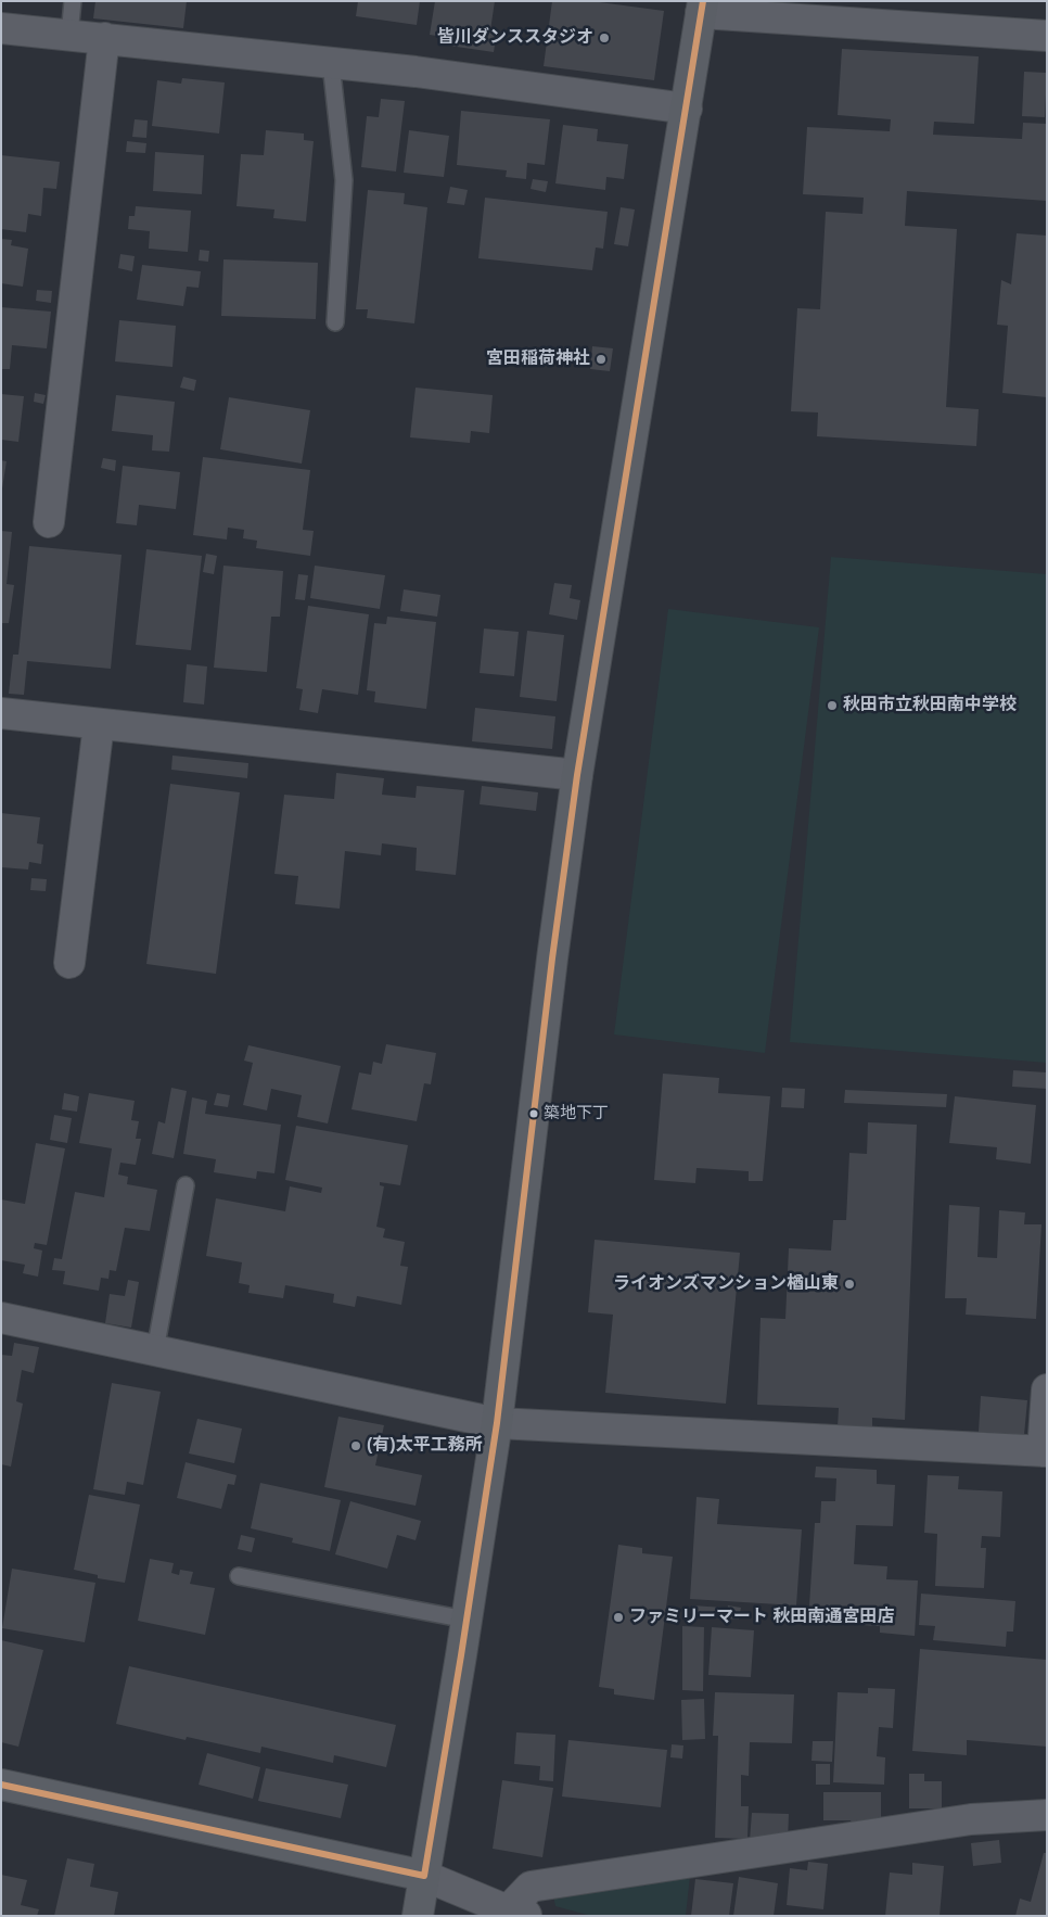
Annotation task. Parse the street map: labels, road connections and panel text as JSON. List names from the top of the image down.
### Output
{
  "places": [
    "皆川ダンススタジオ",
    "宮田稲荷神社",
    "秋田市立秋田南中学校",
    "築地下丁",
    "ライオンズマンション楢山東",
    "(有)太平工務所",
    "ファミリーマート 秋田南通宮田店"
  ]
}
